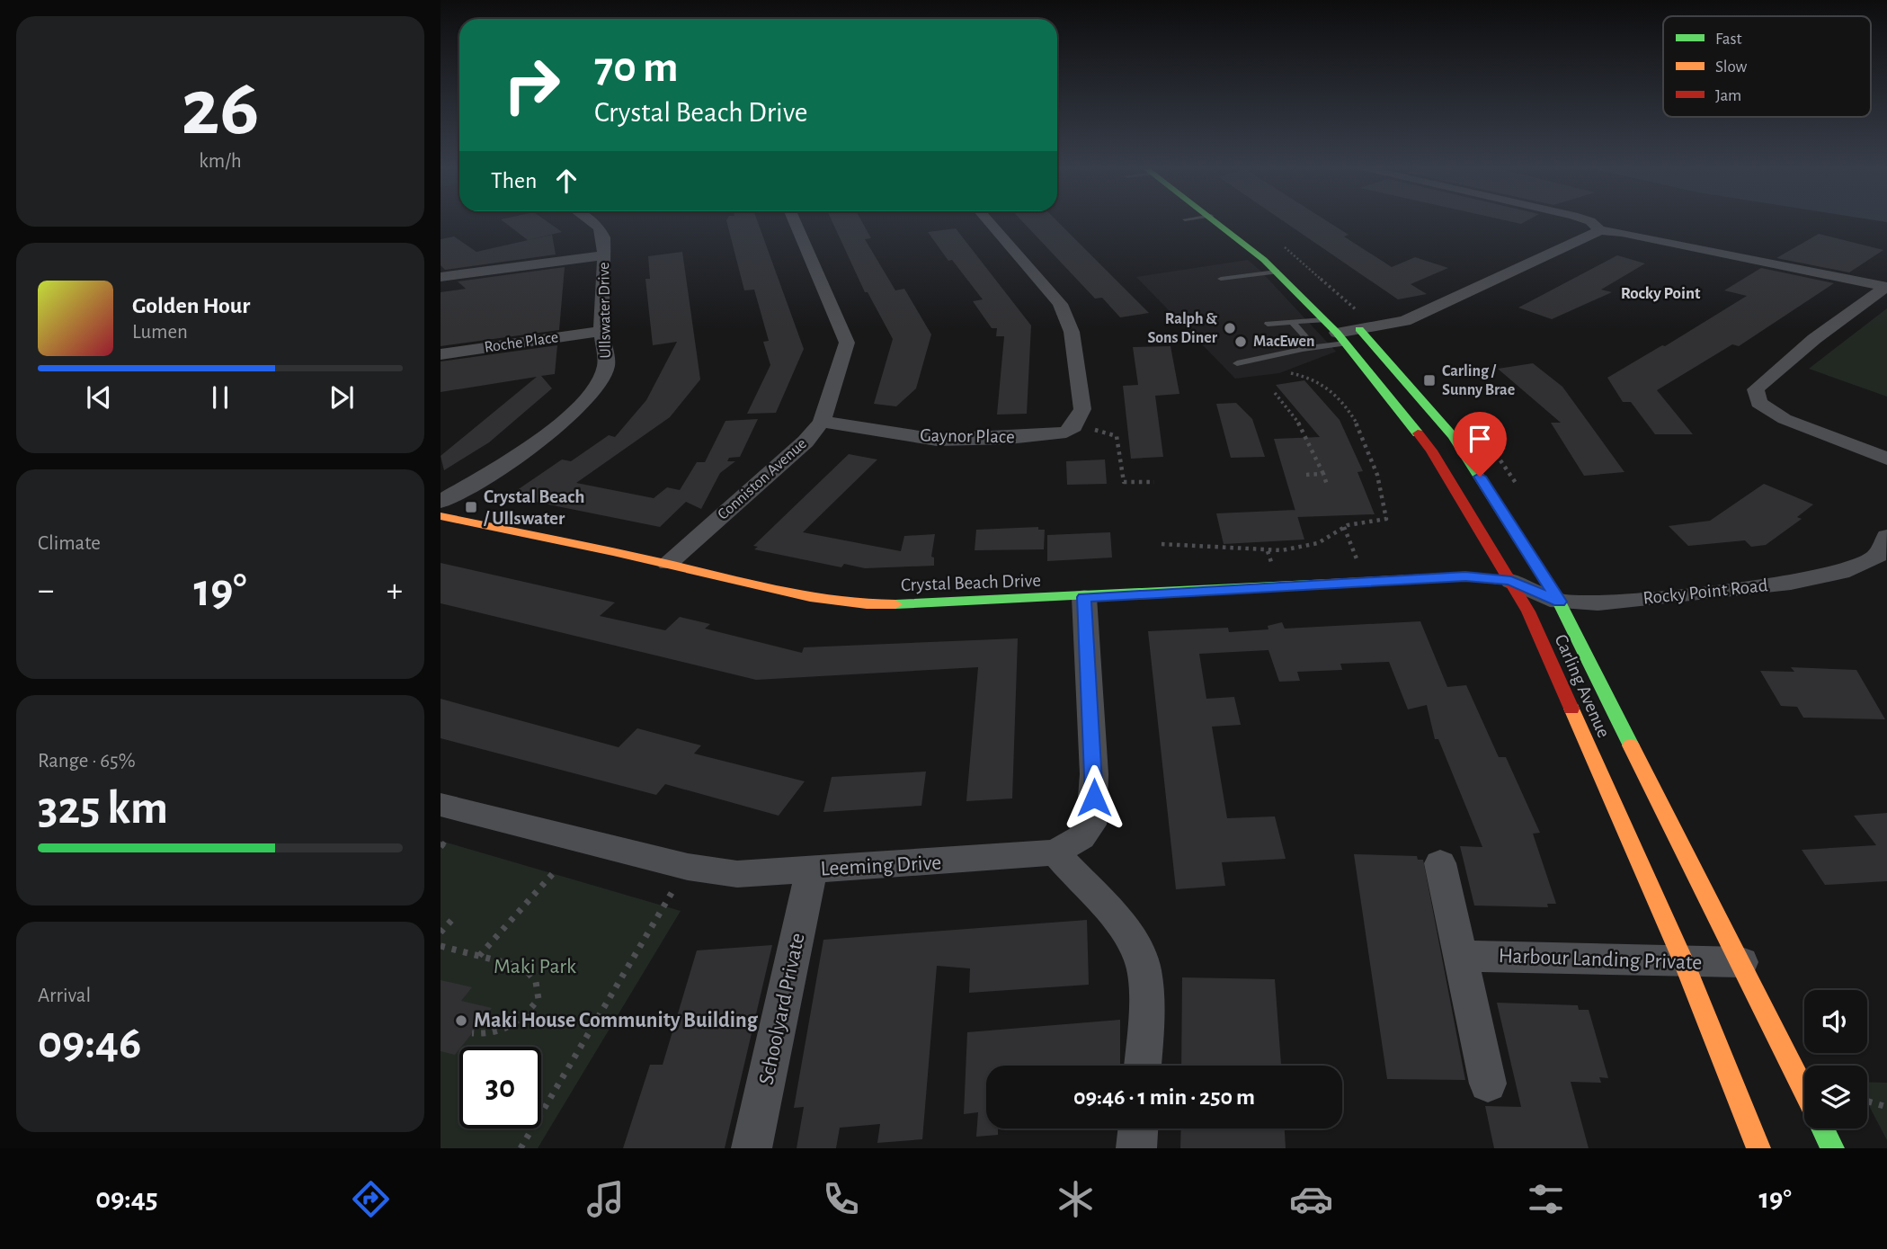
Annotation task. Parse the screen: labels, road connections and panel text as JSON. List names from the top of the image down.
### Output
{
  "streets": {
    "main road": ["Crystal Beach Drive", "Carling Avenue"],
    "street": [
      "Ullswater Drive",
      "Roche Place",
      "Gaynor Place",
      "Conniston Avenue",
      "Rocky Point Road",
      "Leeming Drive",
      "Harbour Landing Private",
      "Schoolyard Private"
    ]
  },
  "crossings": [
    ["Ullswater Drive", "Roche Place"],
    ["Gaynor Place", "Conniston Avenue"],
    ["Conniston Avenue", "Crystal Beach Drive"],
    ["Crystal Beach Drive", "Rocky Point Road"],
    ["Crystal Beach Drive", "Carling Avenue"],
    ["Crystal Beach Drive", "Leeming Drive"],
    ["Rocky Point Road", "Carling Avenue"],
    ["Carling Avenue", "Harbour Landing Private"],
    ["Leeming Drive", "Schoolyard Private"]
  ],
  "districts": ["Rocky Point"],
  "parks": ["Maki Park"],
  "places": {
    "other": ["Ralph & Sons Diner", "MacEwen", "Maki House Community Building"],
    "transit": ["Carling / Sunny Brae", "Crystal Beach / Ullswater"]
  },
  "legend": ["Fast", "Slow", "Jam"],
  "page": {
    "tile": [
      ["26", "km/h"],
      "Climate",
      ["Range · 65%", "325 km"],
      ["Arrival", "09:46"]
    ],
    "turn": ["70 m", "Crystal Beach Drive"],
    "then": "Then",
    "song": ["Golden Hour", "Lumen"],
    "heat": ["−", "19°", "+"],
    "limit": "30",
    "trip": "09:46 · 1 min · 250 m",
    "tabs": ["09:45", "19°"]
  }
}
